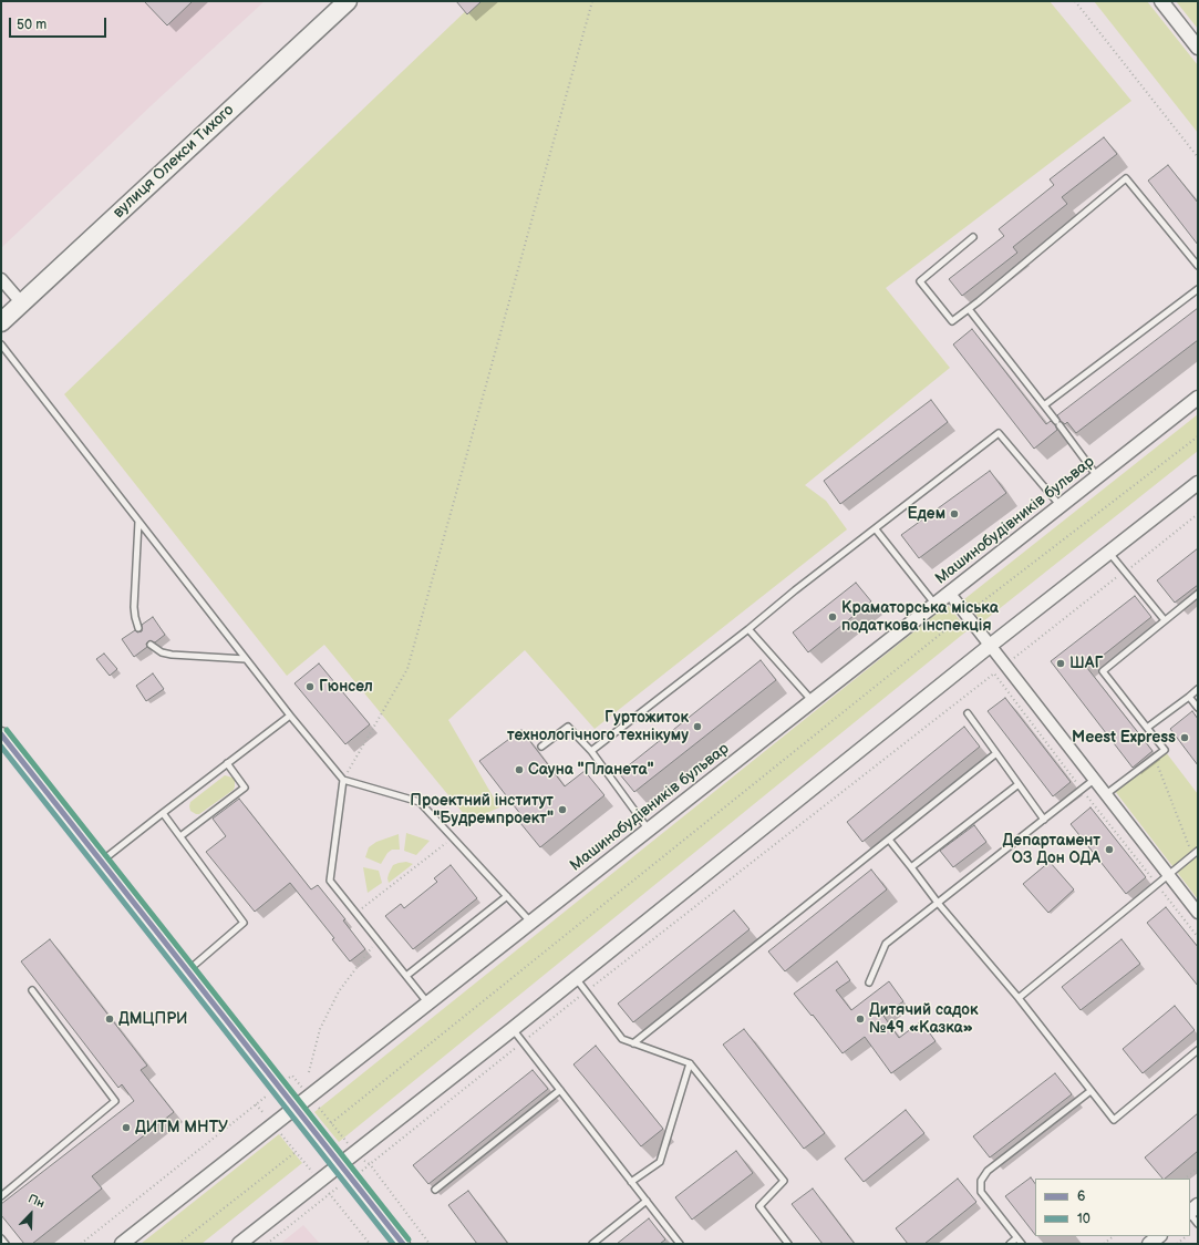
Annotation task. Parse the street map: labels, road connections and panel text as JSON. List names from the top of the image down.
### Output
{
  "streets": {
    "main road": ["вулиця Олекси Тихого"],
    "street": ["Машинобудівників бульвар"]
  },
  "places": [
    "Едем",
    "Краматорська міська податкова інспекція",
    "ШАГ",
    "Гюнсел",
    "Гуртожиток технологічного технікуму",
    "Meest Express",
    "Сауна \"Планета\"",
    "Проектний інститут \"Будремпроект\"",
    "Департамент ОЗ Дон ОДА",
    "ДМЦПРИ",
    "Дитячий садок №49 «Казка»",
    "ДИТМ МНТУ"
  ],
  "lines": ["transit line 6", "transit line 10"],
  "legend": ["6", "10"],
  "scale_bar": "50 m",
  "north": "top right"
}
